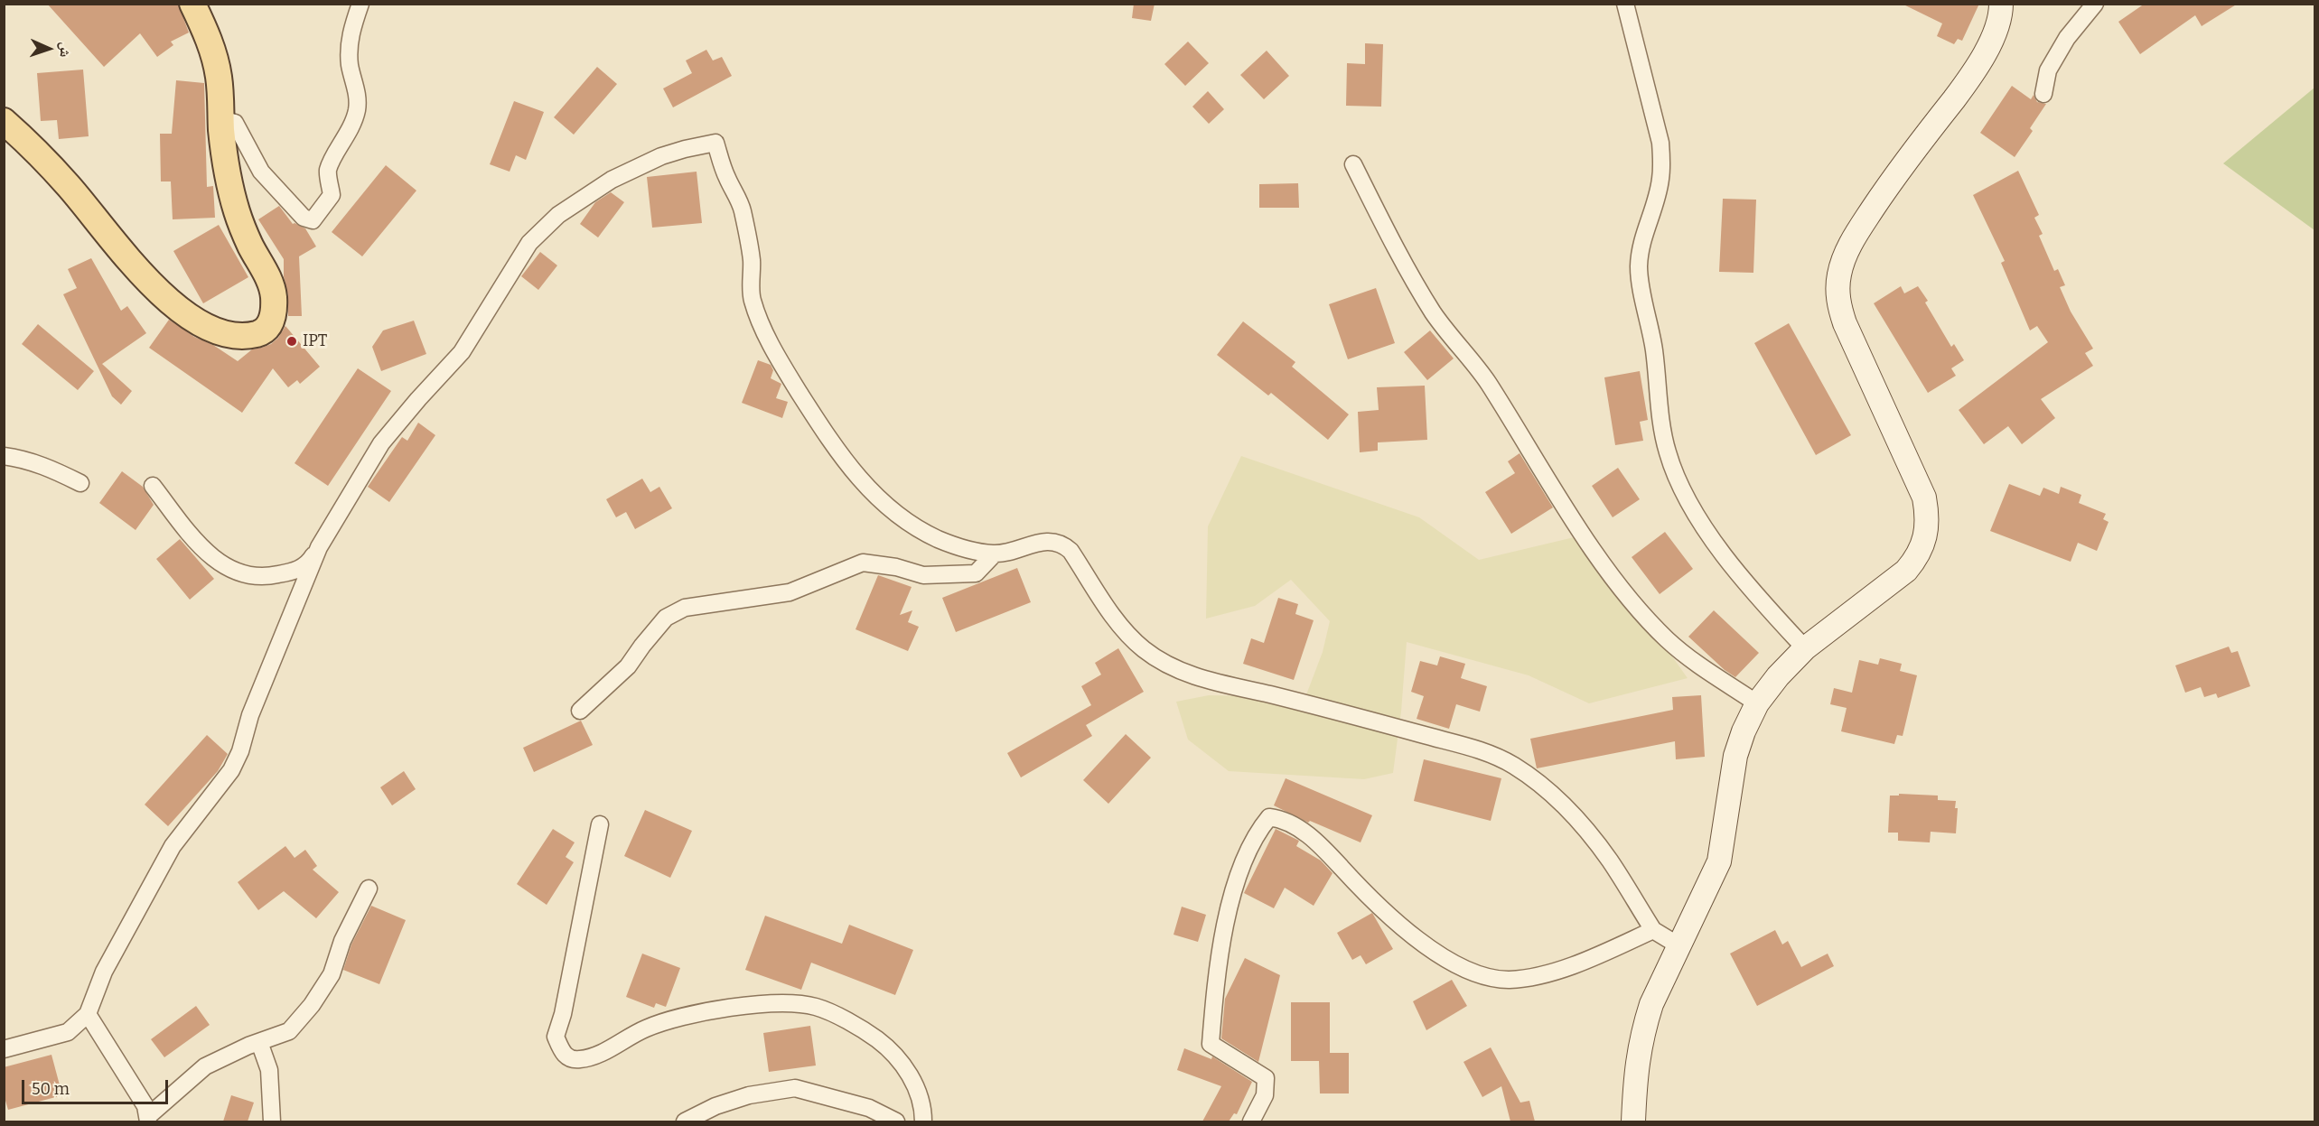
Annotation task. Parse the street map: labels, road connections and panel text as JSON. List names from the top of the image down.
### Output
{
  "places": ["IPT"],
  "scale_bar": "50 m",
  "north": "right"
}
